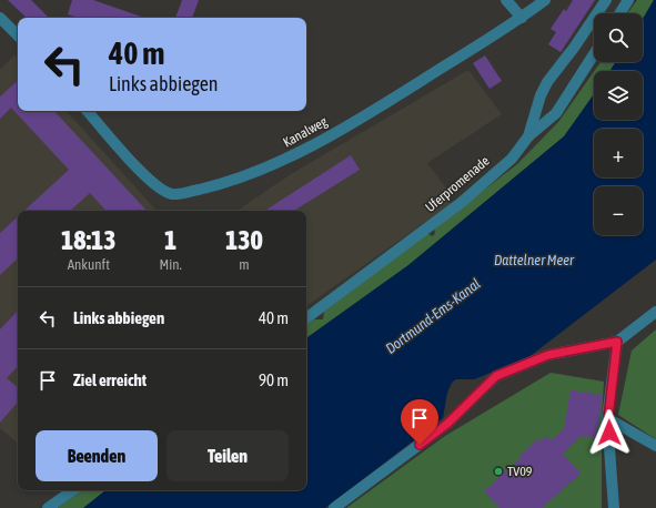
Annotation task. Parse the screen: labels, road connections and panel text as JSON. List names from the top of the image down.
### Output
{
  "streets": {
    "street": ["Kanalweg", "Uferpromenade"]
  },
  "water": ["Dattelner Meer", "Dortmund-Ems-Kanal"],
  "places": ["TV09"],
  "page": {
    "map_buttons": ["+", "−"],
    "turn": ["40 m", "Links abbiegen"],
    "eta": [
      "18:13",
      "Ankunft",
      "1",
      "Min.",
      "130",
      "m"
    ],
    "list": [
      {
        "name": "Links abbiegen",
        "value": "40 m"
      },
      {
        "name": "Ziel erreicht",
        "value": "90 m"
      }
    ],
    "buttons": ["Beenden", "Teilen"]
  }
}
